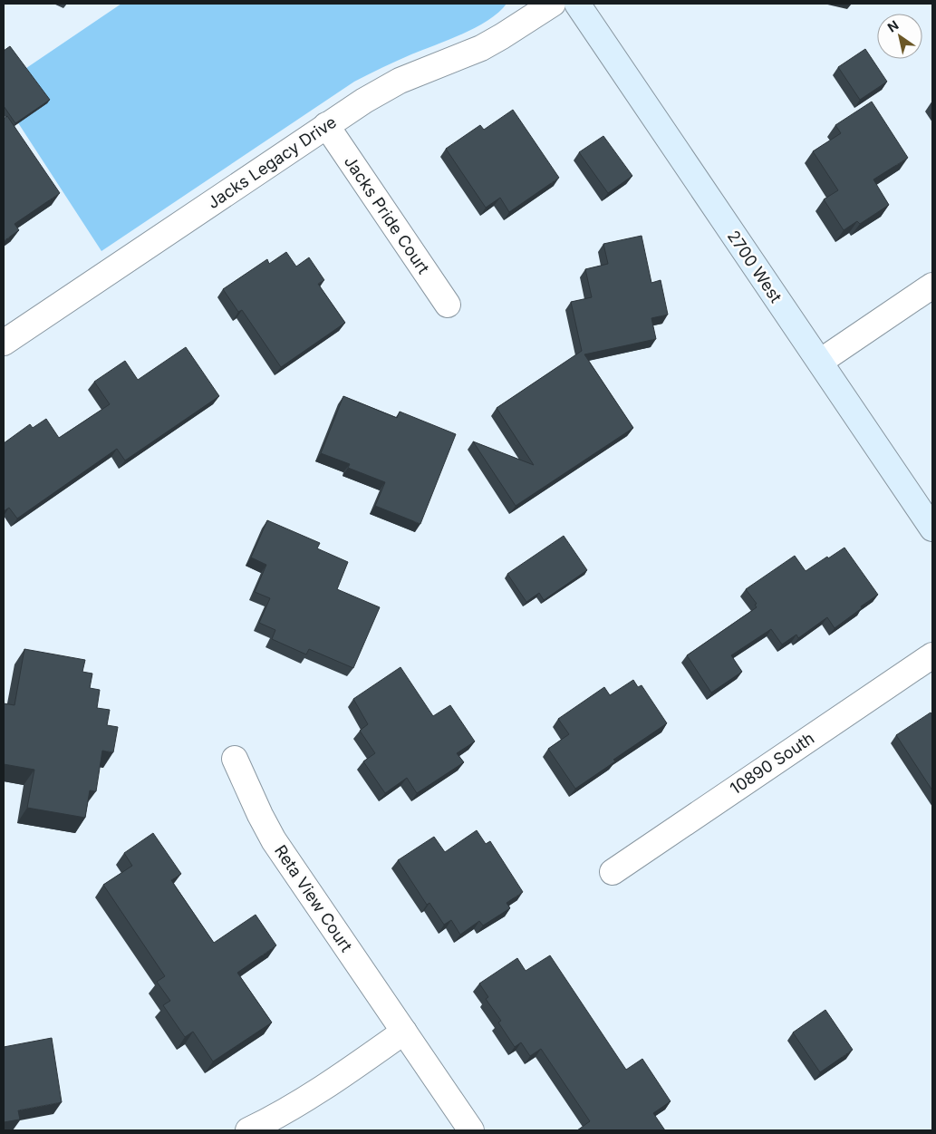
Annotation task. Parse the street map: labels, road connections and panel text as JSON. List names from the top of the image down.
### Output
{
  "streets": {
    "main road": ["2700 West"],
    "street": [
      "Jacks Legacy Drive",
      "Jacks Pride Court",
      "10890 South",
      "Reta View Court"
    ]
  },
  "crossings": [
    ["Jacks Legacy Drive", "Jacks Pride Court"]
  ],
  "north": "top left"
}
